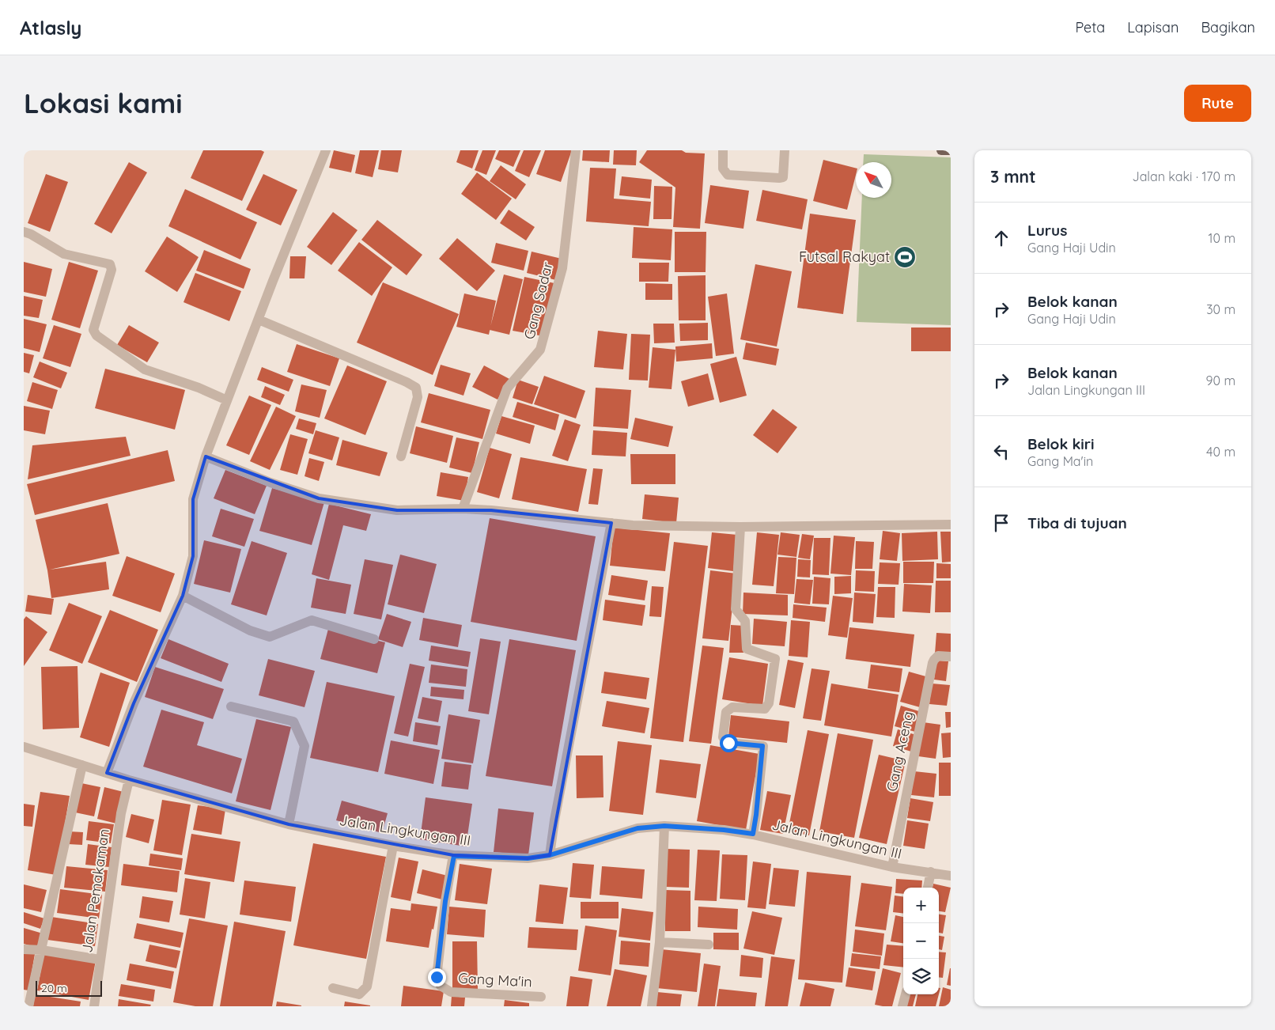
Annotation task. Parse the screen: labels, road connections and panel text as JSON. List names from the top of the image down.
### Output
{
  "streets": {
    "street": [
      "Gang Sadar",
      "Gang Aceng",
      "Jalan Lingkungan III",
      "Jalan Pemakaman",
      "Gang Ma'in"
    ]
  },
  "crossings": [
    ["Gang Aceng", "Jalan Lingkungan III"],
    ["Jalan Lingkungan III", "Jalan Pemakaman"],
    ["Jalan Lingkungan III", "Gang Ma'in"]
  ],
  "places": {
    "sports": ["Futsal Rakyat"]
  },
  "scale_bar": "20 m",
  "north": "top left",
  "page": {
    "header": "Atlasly",
    "nav": ["Peta", "Lapisan", "Bagikan"],
    "buttons": "Rute",
    "title": "Lokasi kami",
    "heading": ["3 mnt", "Jalan kaki · 170 m"],
    "list": [
      ["Lurus", "Gang Haji Udin", "10 m"],
      ["Belok kanan", "Gang Haji Udin", "30 m"],
      ["Belok kanan", "Jalan Lingkungan III", "90 m"],
      ["Belok kiri", "Gang Ma'in", "40 m"],
      "Tiba di tujuan"
    ],
    "map_buttons": ["+", "−"],
    "scale": "20 m"
  }
}
